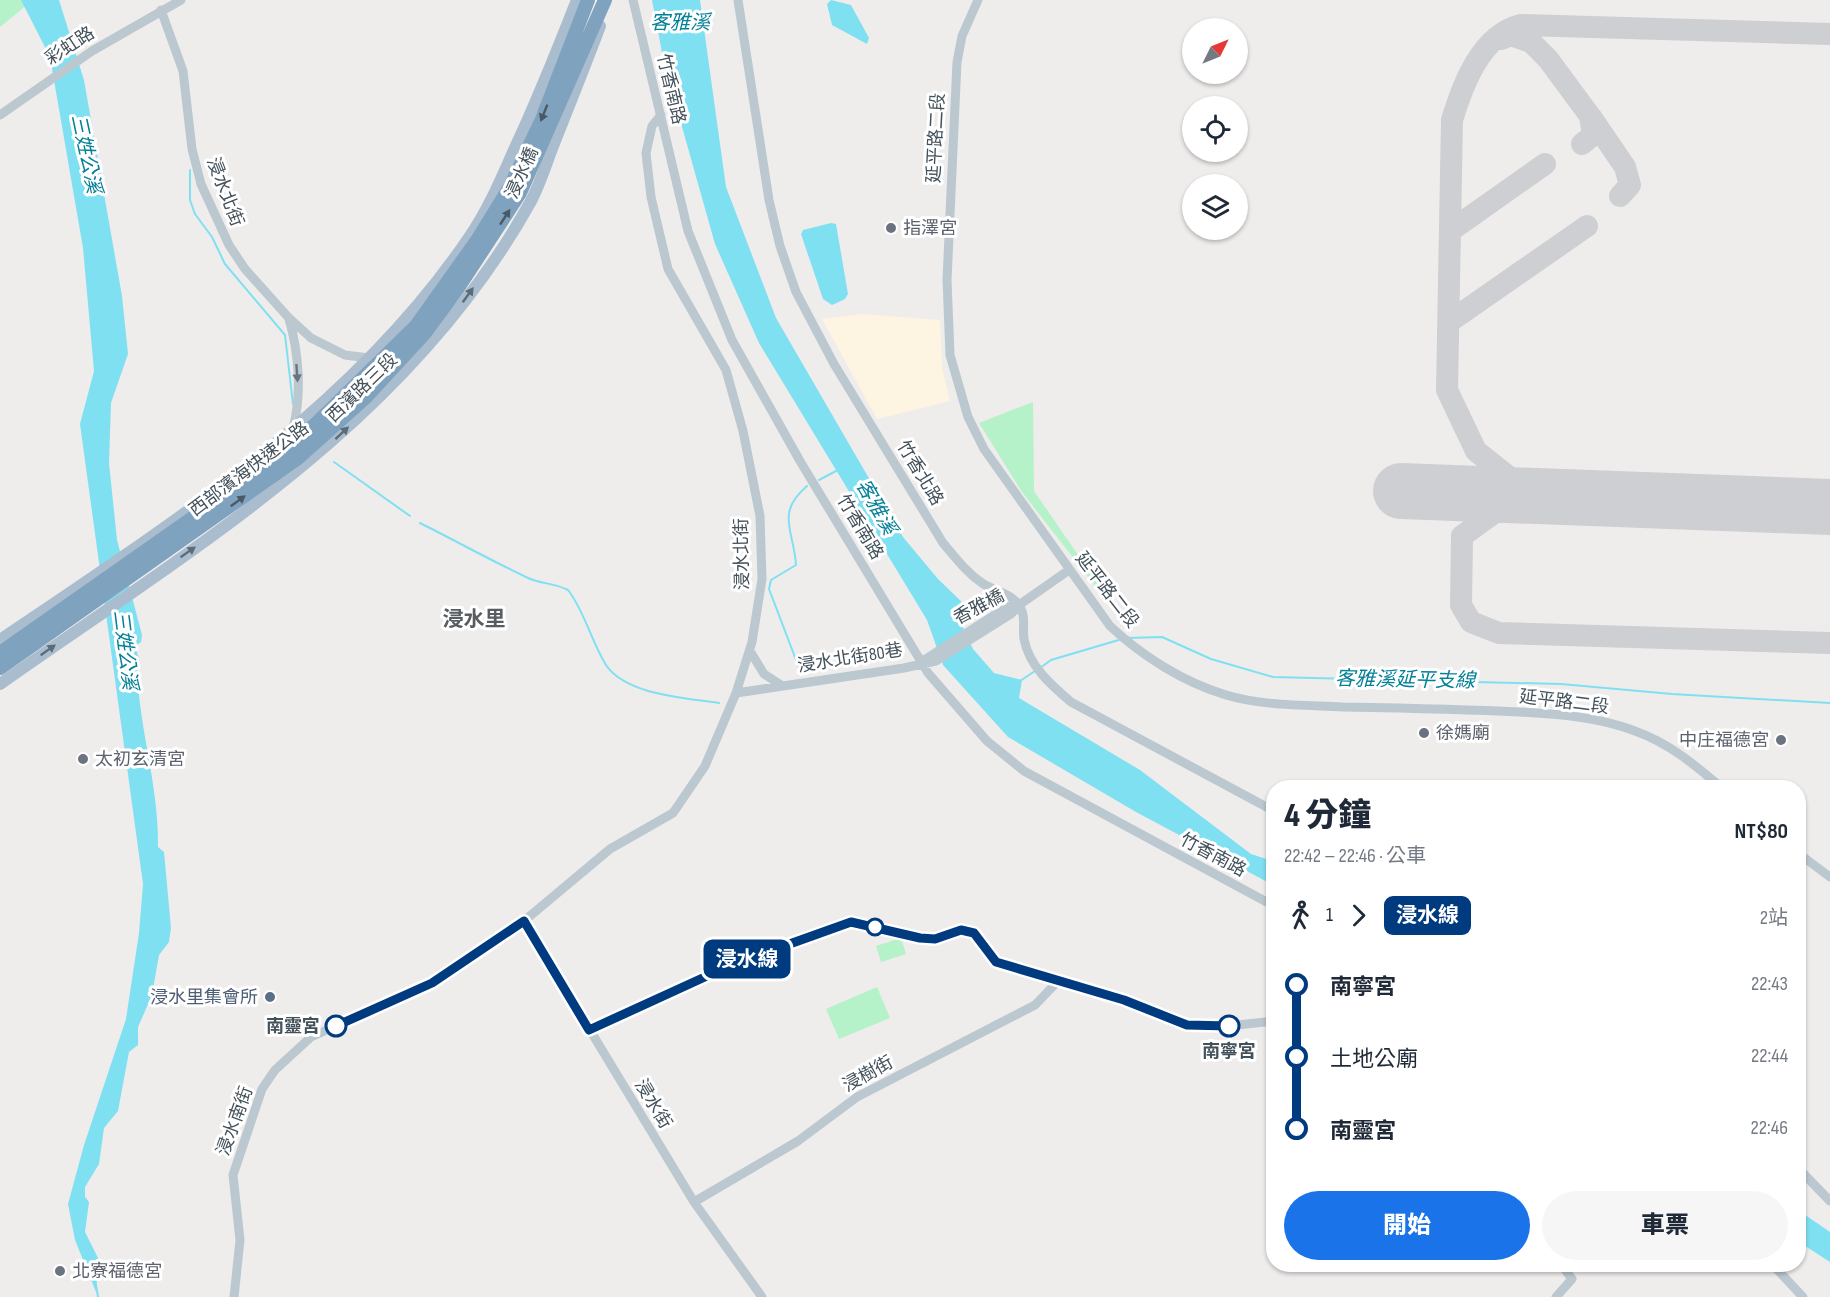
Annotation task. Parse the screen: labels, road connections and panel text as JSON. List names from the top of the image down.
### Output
{
  "streets": {
    "highway": ["浸水橋", "西部濱海快速公路"],
    "main road": ["西濱路三段"],
    "street": [
      "彩虹路",
      "竹香南路",
      "延平路二段",
      "浸水北街",
      "竹香北路",
      "香雅橋",
      "浸水北街80巷",
      "浸樹街",
      "浸水街",
      "浸水南街"
    ]
  },
  "crossings": [
    ["彩虹路", "浸水北街"],
    ["竹香南路", "浸水北街"],
    ["竹香南路", "香雅橋"],
    ["竹香南路", "浸水北街80巷"],
    ["浸水橋", "西濱路三段"],
    ["浸水橋", "西部濱海快速公路"],
    ["浸水北街", "西濱路三段"],
    ["浸水北街", "浸水北街80巷"],
    ["浸水北街", "浸水街"],
    ["浸水北街", "浸水南街"],
    ["西濱路三段", "西部濱海快速公路"],
    ["竹香北路", "香雅橋"],
    ["香雅橋", "浸水北街80巷"],
    ["浸樹街", "浸水街"],
    ["浸水街", "浸水南街"]
  ],
  "districts": ["浸水里"],
  "water": ["客雅溪", "三姓公溪", "客雅溪延平支線"],
  "places": [
    "指澤宮",
    "徐媽廟",
    "中庄福德宮",
    "太初玄清宮",
    "浸水里集會所",
    "南靈宮",
    "南寧宮",
    "北寮福德宮"
  ],
  "lines": ["bus line 浸水線"],
  "north": "top right",
  "page": {
    "on_map": "浸水線",
    "heading": ["4 分鐘", "22:42 – 22:46 · 公車", "NT$80"],
    "legs": ["1", "浸水線", "2站"],
    "list": [
      {
        "name": "南寧宮",
        "value": "22:43"
      },
      {
        "name": "土地公廟",
        "value": "22:44"
      },
      {
        "name": "南靈宮",
        "value": "22:46"
      }
    ],
    "buttons": ["開始", "車票"]
  }
}
